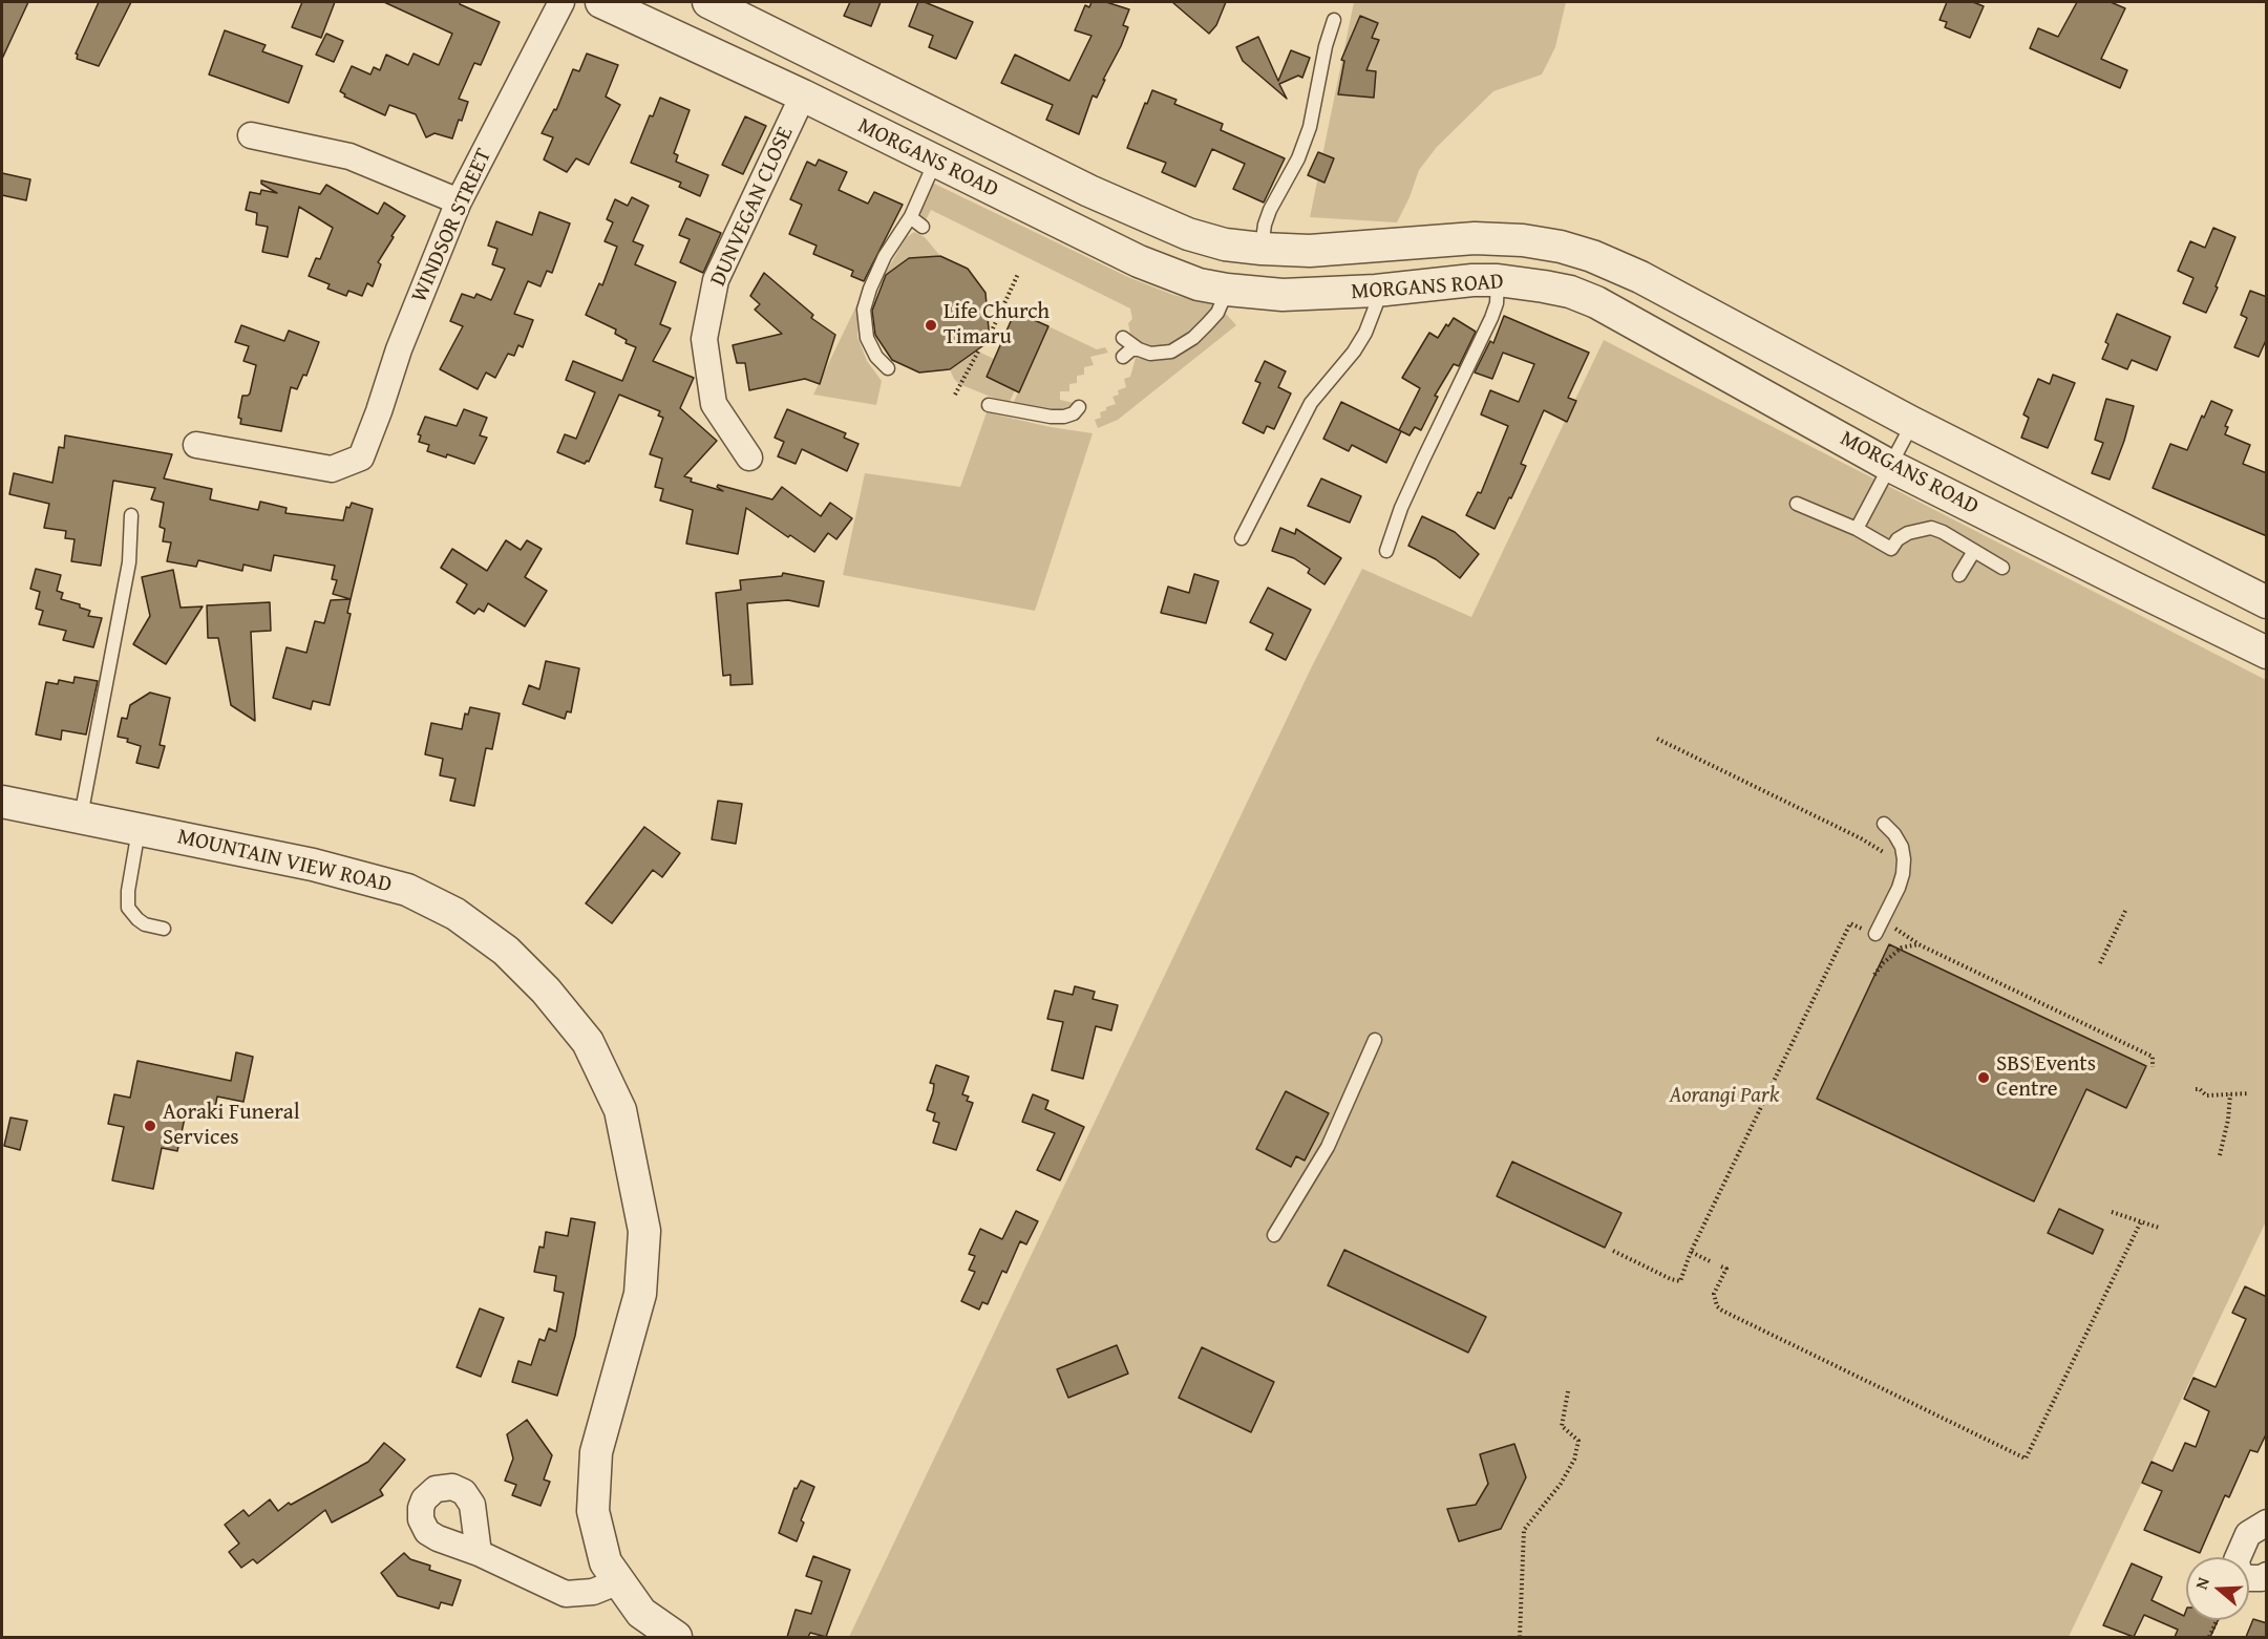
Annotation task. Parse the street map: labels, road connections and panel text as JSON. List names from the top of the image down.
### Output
{
  "streets": {
    "street": [
      "MORGANS ROAD",
      "DUNVEGAN CLOSE",
      "WINDSOR STREET",
      "MOUNTAIN VIEW ROAD"
    ]
  },
  "crossings": [
    ["MORGANS ROAD", "DUNVEGAN CLOSE"]
  ],
  "parks": ["Aorangi Park"],
  "places": ["Life Church Timaru", "SBS Events Centre", "Aoraki Funeral Services"],
  "north": "left"
}
